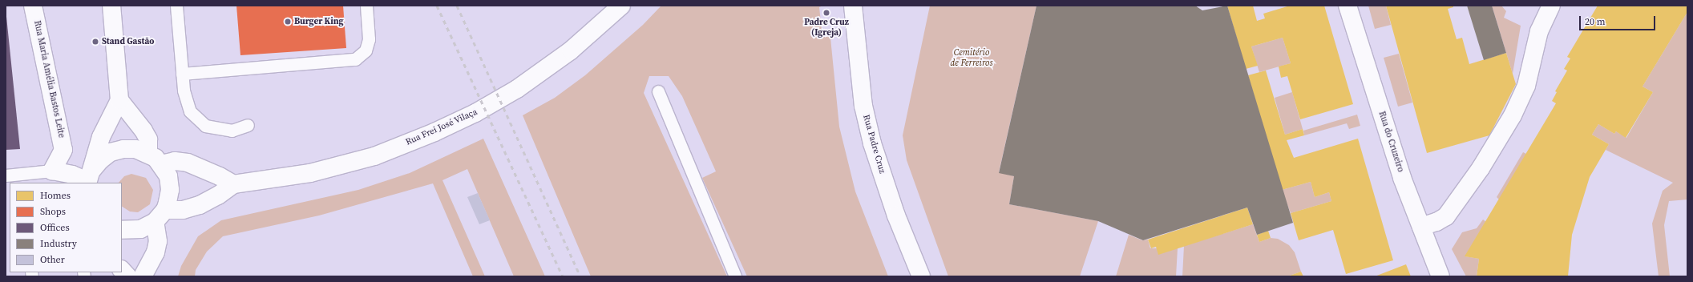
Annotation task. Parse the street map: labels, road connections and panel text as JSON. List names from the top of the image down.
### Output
{
  "streets": {
    "main road": [
      "Rua Maria Amélia Bastos Leite",
      "Rua Frei José Vilaça",
      "Rua do Cruzeiro",
      "Rua Padre Cruz"
    ]
  },
  "parks": ["Cemitério de Ferreiros"],
  "places": ["Padre Cruz (Igreja)", "Burger King", "Stand Gastāo"],
  "legend": [
    "Homes",
    "Shops",
    "Offices",
    "Industry",
    "Other"
  ],
  "scale_bar": "20 m"
}
